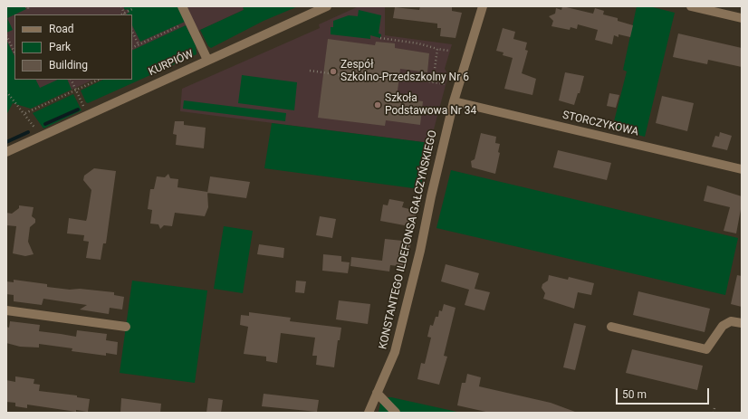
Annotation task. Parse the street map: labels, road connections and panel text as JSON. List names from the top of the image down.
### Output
{
  "streets": {
    "street": ["KURPIÓW", "STORCZYKOWA", "KONSTANTEGO ILDEFONSA GAŁCZYŃSKIEGO"]
  },
  "crossings": [
    ["STORCZYKOWA", "KONSTANTEGO ILDEFONSA GAŁCZYŃSKIEGO"]
  ],
  "places": ["Zespół Szkolno-Przedszkolny Nr 6", "Szkoła Podstawowa Nr 34"],
  "legend": ["Road", "Park", "Building"],
  "scale_bar": "50 m"
}
